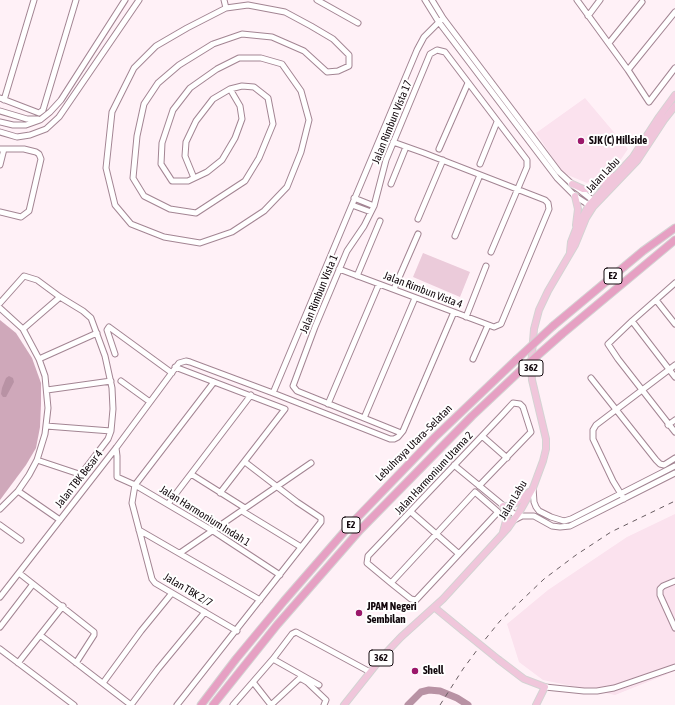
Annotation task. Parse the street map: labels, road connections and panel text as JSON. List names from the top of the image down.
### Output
{
  "streets": {
    "highway": ["E2", "Lebuhraya Utara–Selatan"],
    "main road": ["Jalan Labu", "362"],
    "street": [
      "Jalan Rimbun Vista 17",
      "Jalan Rimbun Vista 4",
      "Jalan Rimbun Vista 1",
      "Jalan Harmonium Utama 2",
      "Jalan TBK Besar 4",
      "Jalan Harmonium Indah 1",
      "Jalan TBK 2/7"
    ]
  },
  "crossings": [
    ["Jalan Rimbun Vista 17", "Jalan Rimbun Vista 1"],
    ["Jalan Rimbun Vista 4", "Jalan Rimbun Vista 1"],
    ["Jalan TBK Besar 4", "Jalan Harmonium Indah 1"],
    ["Jalan Harmonium Indah 1", "Jalan TBK 2/7"]
  ],
  "places": ["SJK (C) Hillside", "JPAM Negeri Sembilan", "Shell"]
}
